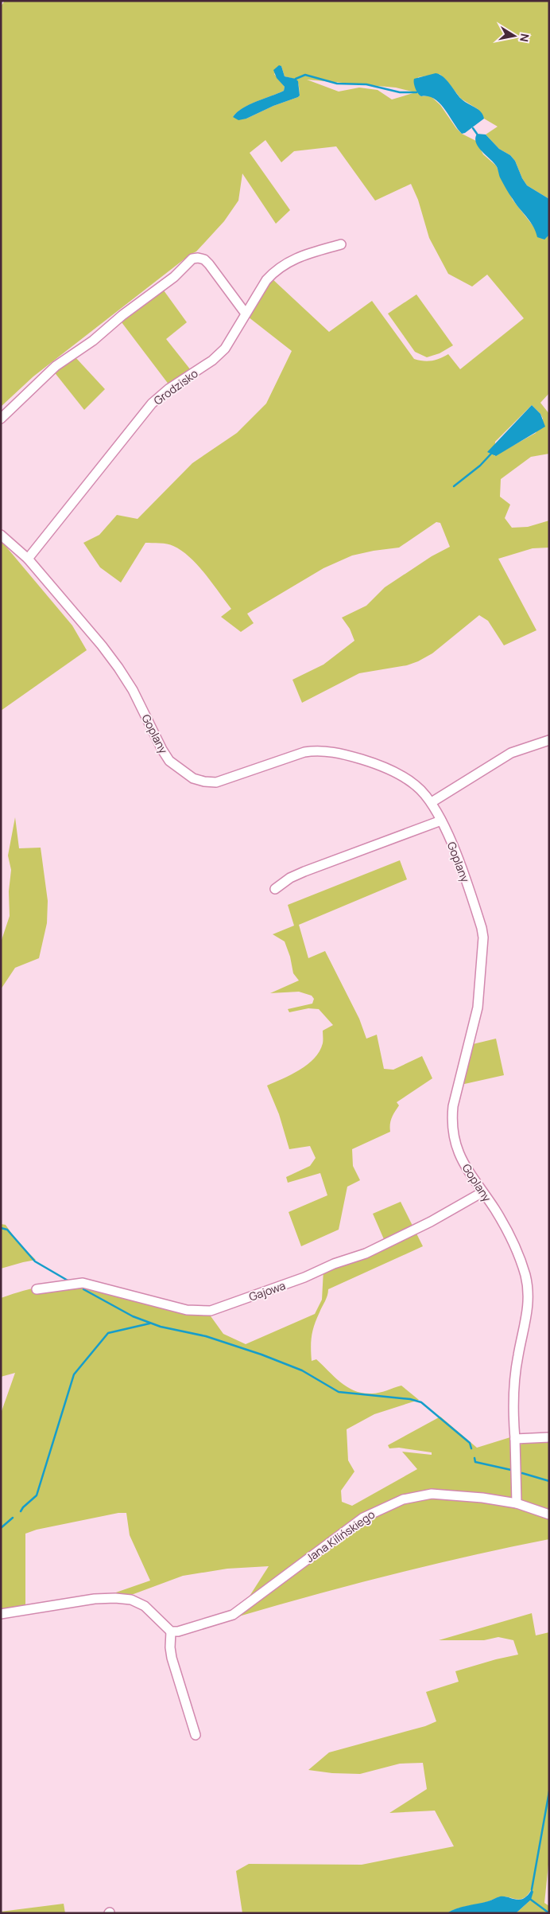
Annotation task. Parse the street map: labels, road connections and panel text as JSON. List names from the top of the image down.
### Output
{
  "streets": {
    "street": [
      "Grodzisko",
      "Goplany",
      "Gajowa",
      "Jana Kilińskiego"
    ]
  },
  "crossings": [
    ["Grodzisko", "Goplany"],
    ["Goplany", "Gajowa"],
    ["Goplany", "Jana Kilińskiego"]
  ],
  "north": "right"
}
